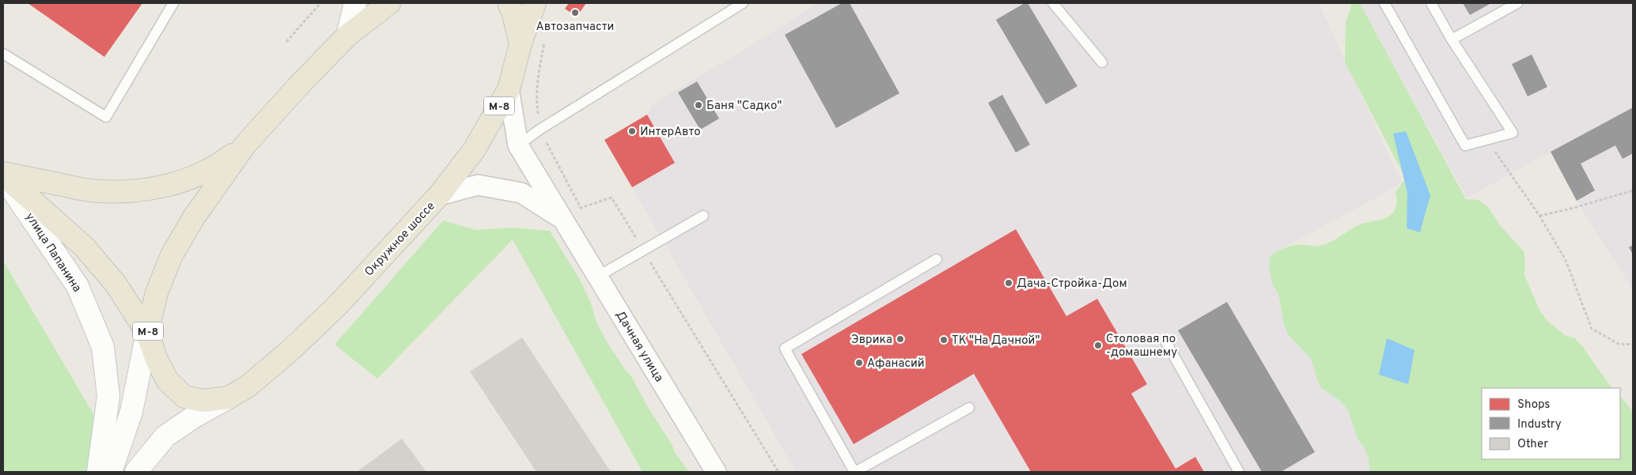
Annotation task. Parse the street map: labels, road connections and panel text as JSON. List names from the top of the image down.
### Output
{
  "streets": {
    "main road": ["М-8", "Окружное шоссе", "улица Папанина"],
    "street": ["Дачная улица"]
  },
  "crossings": [
    ["М-8", "Окружное шоссе"],
    ["М-8", "улица Папанина"],
    ["Окружное шоссе", "улица Папанина"],
    ["Окружное шоссе", "Дачная улица"]
  ],
  "places": [
    "Автозапчасти",
    "Баня \"Садко\"",
    "ИнтерАвто",
    "Дача-Стройка-Дом",
    "Эврика",
    "ТК \"На Дачной\"",
    "Столовая по -домашнему",
    "Афанасий"
  ],
  "legend": ["Shops", "Industry", "Other"]
}
